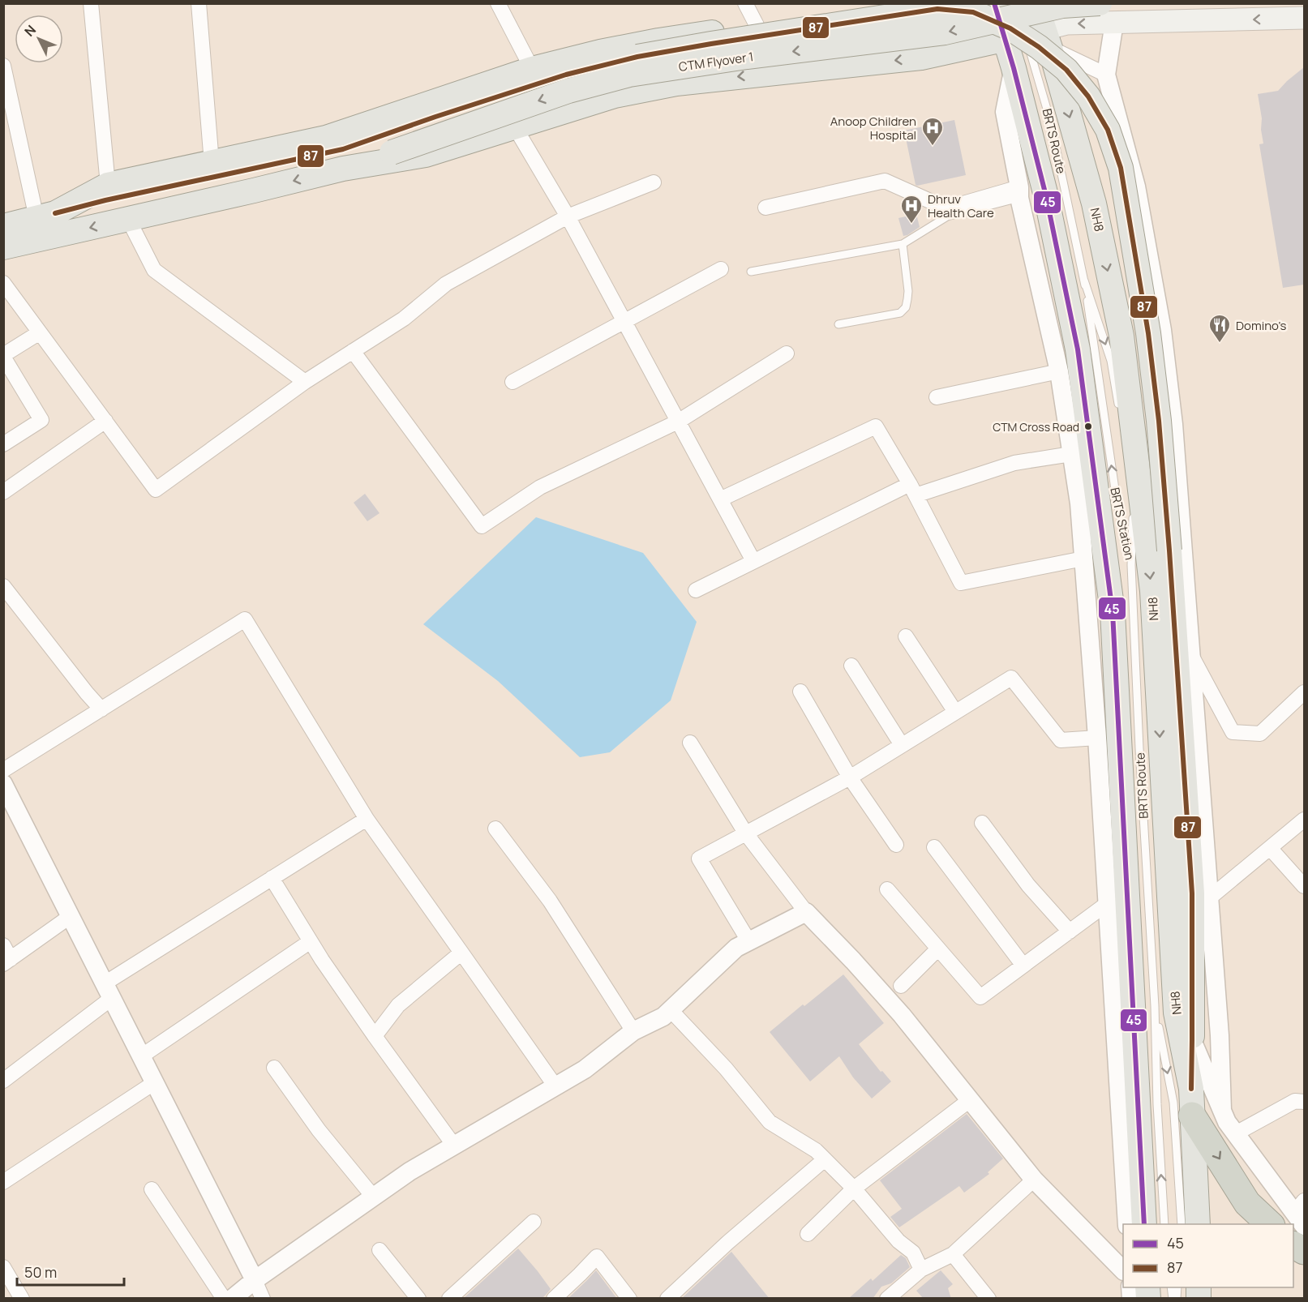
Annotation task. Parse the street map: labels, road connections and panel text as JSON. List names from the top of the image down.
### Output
{
  "streets": {
    "main road": ["CTM Flyover 1", "NH8"],
    "lane": ["BRTS Route", "BRTS Station"]
  },
  "crossings": [
    ["BRTS Route", "NH8"],
    ["BRTS Route", "BRTS Station"]
  ],
  "places": {
    "hospital": ["Anoop Children Hospital", "Dhruv Health Care"],
    "restaurant": ["Domino's"],
    "other": ["CTM Cross Road"]
  },
  "lines": ["transit line 45", "transit line 87"],
  "legend": ["45", "87"],
  "scale_bar": "50 m",
  "north": "top left"
}
